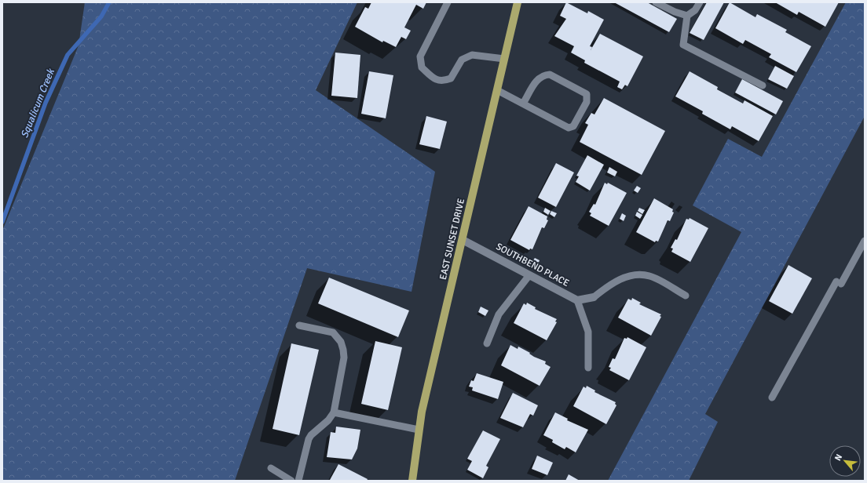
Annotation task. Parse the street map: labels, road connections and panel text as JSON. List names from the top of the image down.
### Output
{
  "streets": {
    "main road": ["EAST SUNSET DRIVE"],
    "street": ["SOUTHBEND PLACE"]
  },
  "crossings": [
    ["EAST SUNSET DRIVE", "SOUTHBEND PLACE"]
  ],
  "water": ["Squalicum Creek"],
  "north": "top left"
}
